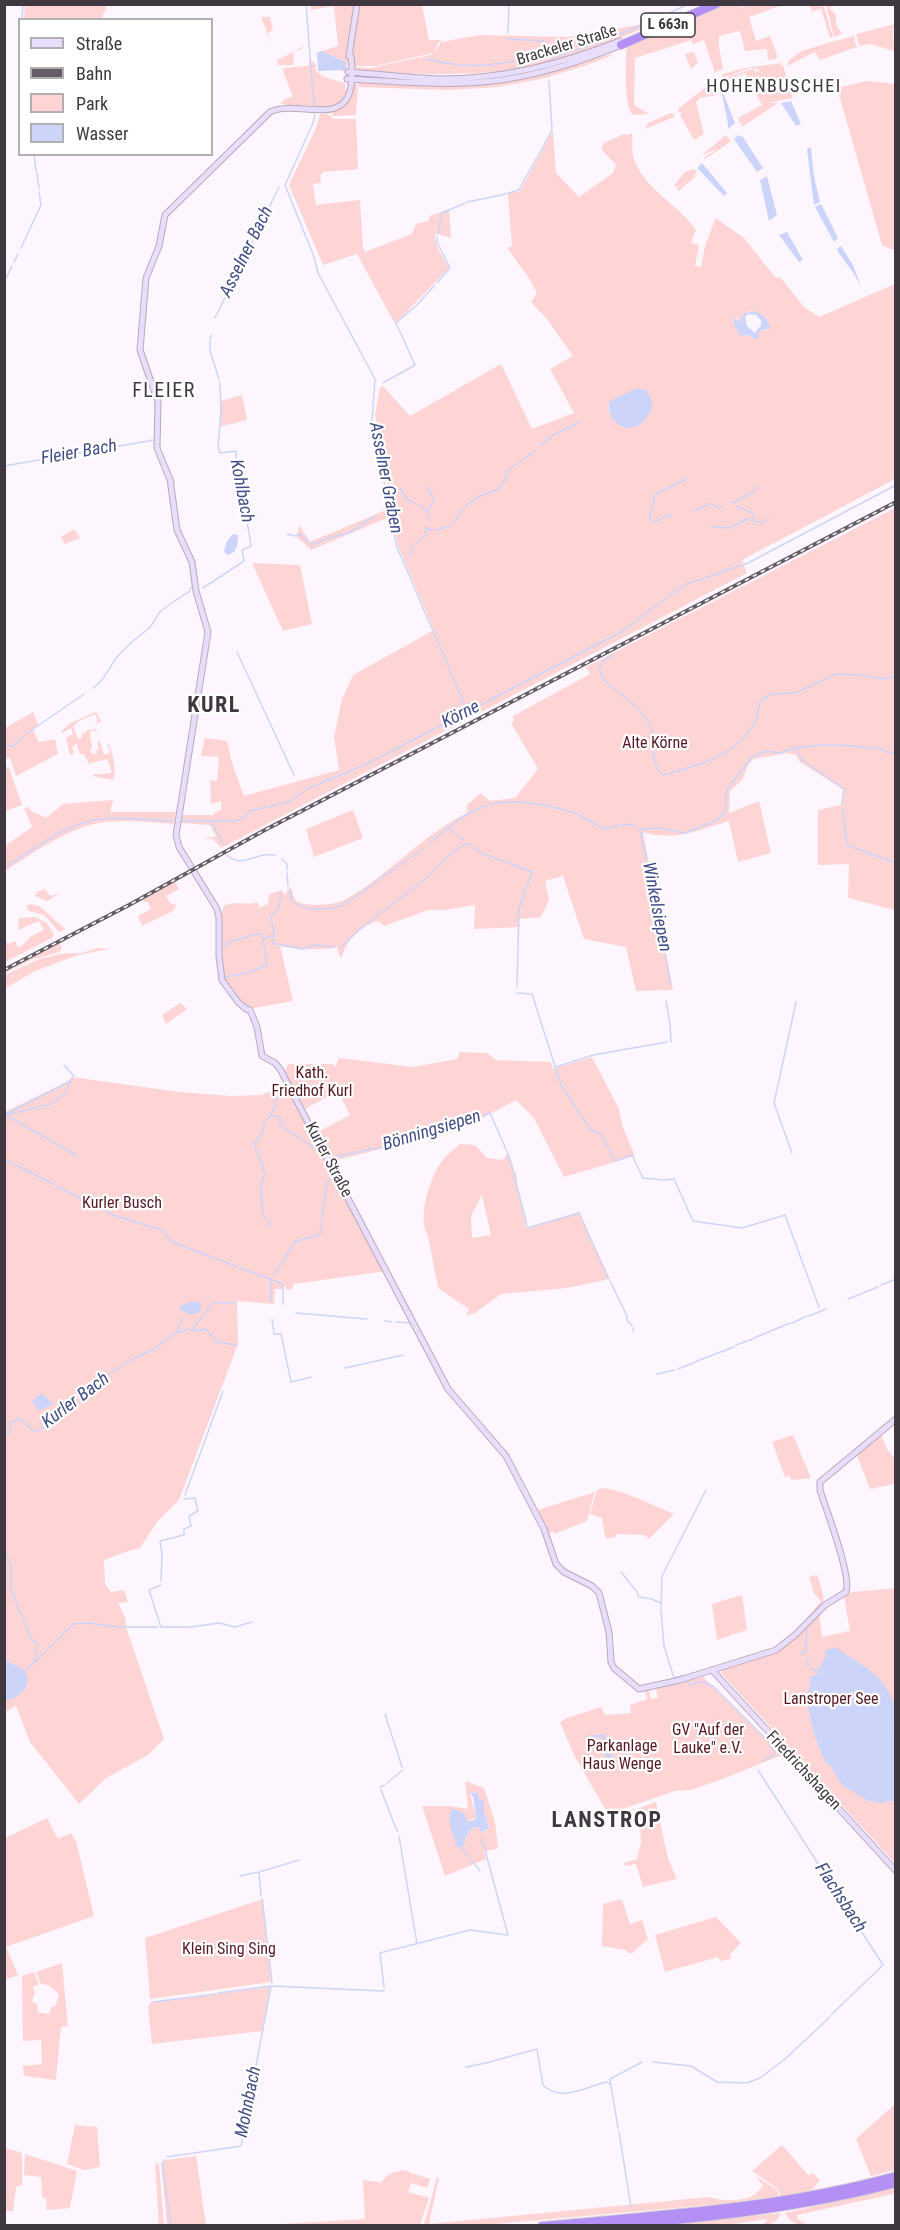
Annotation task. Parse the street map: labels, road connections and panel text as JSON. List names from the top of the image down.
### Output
{
  "streets": {
    "highway": ["L 663n", "Brackeler Straße"],
    "main road": ["Kurler Straße", "Friedrichshagen"]
  },
  "crossings": [
    ["Brackeler Straße", "Kurler Straße"],
    ["Kurler Straße", "Friedrichshagen"]
  ],
  "districts": [
    "HOHENBUSCHEI",
    "FLEIER",
    "KURL",
    "LANSTROP"
  ],
  "water": [
    "Asselner Bach",
    "Fleier Bach",
    "Asselner Graben",
    "Kohlbach",
    "Körne",
    "Winkelsiepen",
    "Bönningsiepen",
    "Kurler Bach",
    "Flachsbach",
    "Mohnbach"
  ],
  "parks": [
    "Alte Körne",
    "Kath. Friedhof Kurl",
    "Kurler Busch",
    "Lanstroper See",
    "GV \"Auf der Lauke\" e.V.",
    "Parkanlage Haus Wenge",
    "Klein Sing Sing"
  ],
  "legend": [
    "Straße",
    "Bahn",
    "Park",
    "Wasser"
  ]
}
